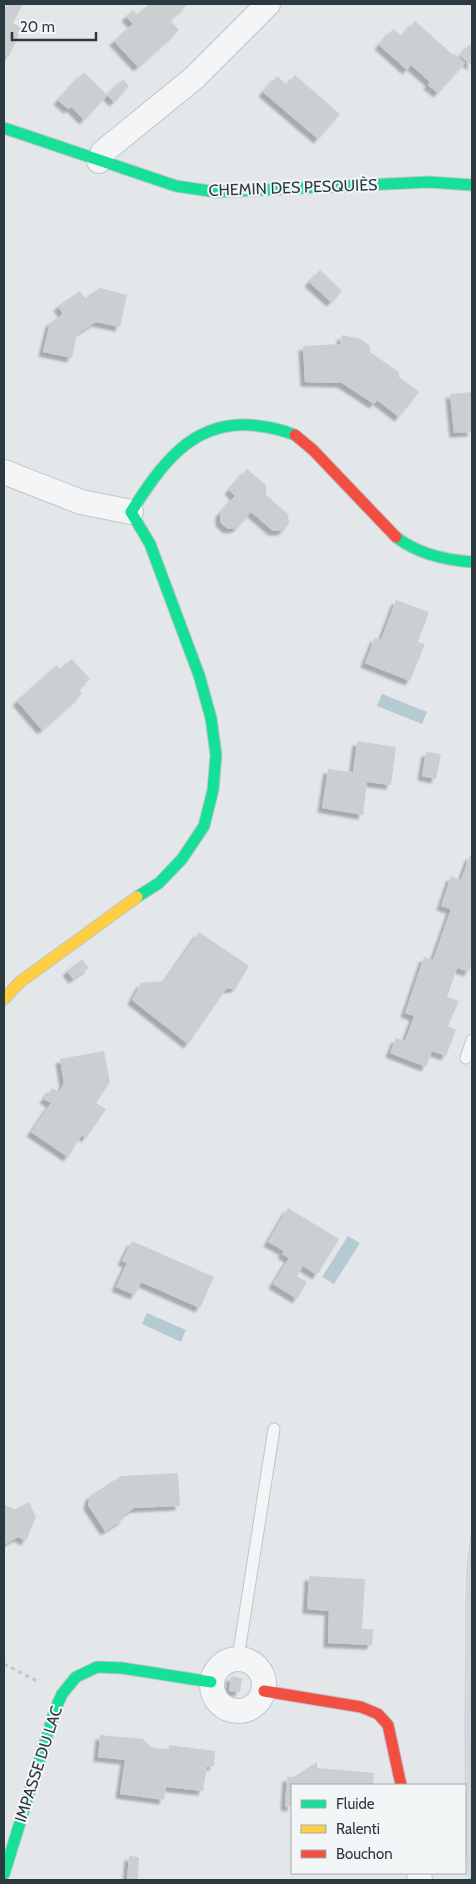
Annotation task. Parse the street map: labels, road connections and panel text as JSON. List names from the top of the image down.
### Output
{
  "streets": {
    "street": ["CHEMIN DES PESQUIÈS", "IMPASSE DU LAC"]
  },
  "legend": ["Fluide", "Ralenti", "Bouchon"],
  "scale_bar": "20 m"
}
